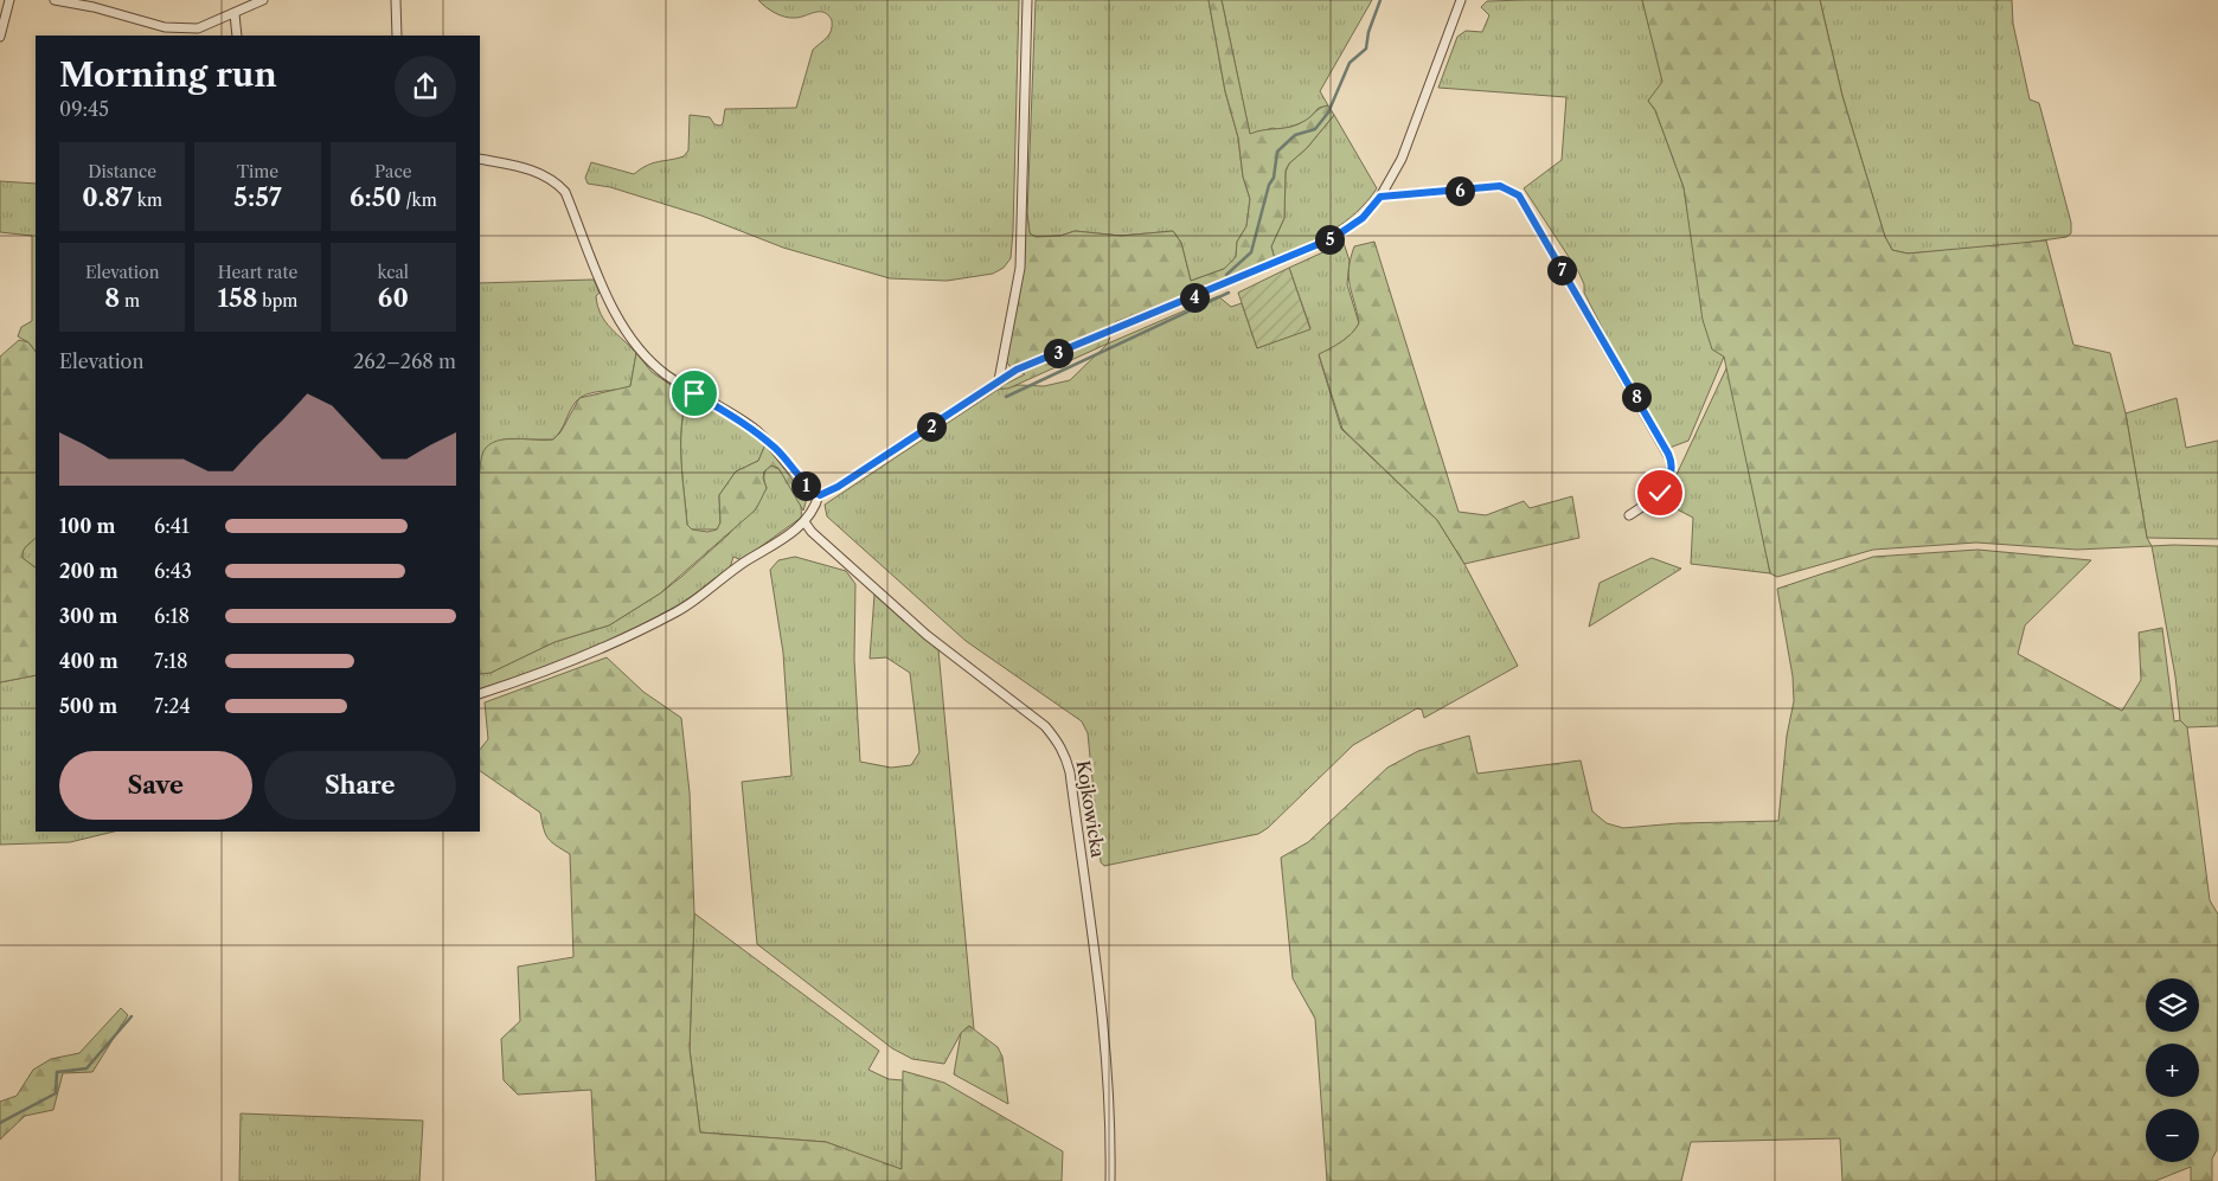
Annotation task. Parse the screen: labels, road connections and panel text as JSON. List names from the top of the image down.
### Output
{
  "streets": {
    "street": ["Kojkowicka"]
  },
  "page": {
    "heading": ["Morning run", "09:45"],
    "stats": [
      ["Distance", "0.87 km"],
      ["Time", "5:57"],
      ["Pace", "6:50 /km"],
      ["Elevation", "8 m"],
      ["Heart rate", "158 bpm"],
      ["kcal", "60"]
    ],
    "pins": [
      "6",
      "5",
      "7",
      "4",
      "3",
      "8",
      "2",
      "1"
    ],
    "chart": ["Elevation", "262–268 m"],
    "list": [
      {
        "name": "100 m",
        "note": "6:41"
      },
      {
        "name": "200 m",
        "note": "6:43"
      },
      {
        "name": "300 m",
        "note": "6:18"
      },
      {
        "name": "400 m",
        "note": "7:18"
      },
      {
        "name": "500 m",
        "note": "7:24"
      }
    ],
    "buttons": ["Save", "Share"],
    "map_buttons": ["+", "−"]
  }
}
